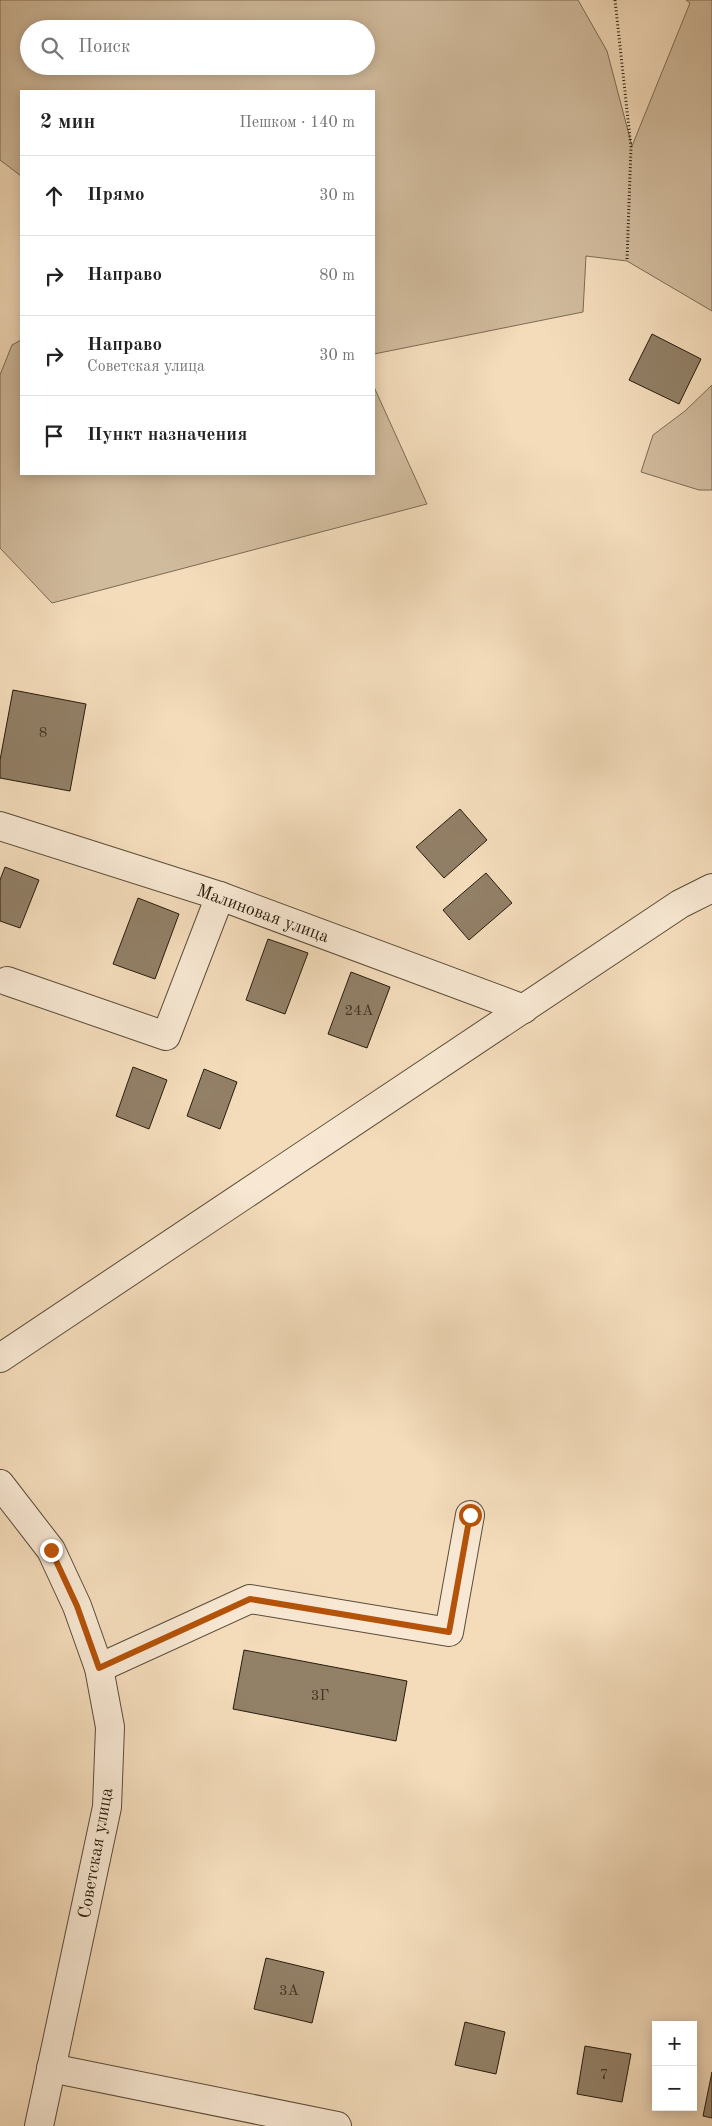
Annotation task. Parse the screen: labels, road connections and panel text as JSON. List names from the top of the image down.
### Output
{
  "streets": {
    "street": ["Малиновая улица", "Советская улица"]
  },
  "house_numbers": [
    "8",
    "24А",
    "3Г",
    "3А",
    "7"
  ],
  "page": {
    "search": "Поиск",
    "heading": ["2 мин", "Пешком · 140 m"],
    "list": [
      ["Прямо", "30 m"],
      ["Направо", "80 m"],
      ["Направо", "Советская улица", "30 m"],
      "Пункт назначения"
    ],
    "map_buttons": ["+", "−"]
  }
}
